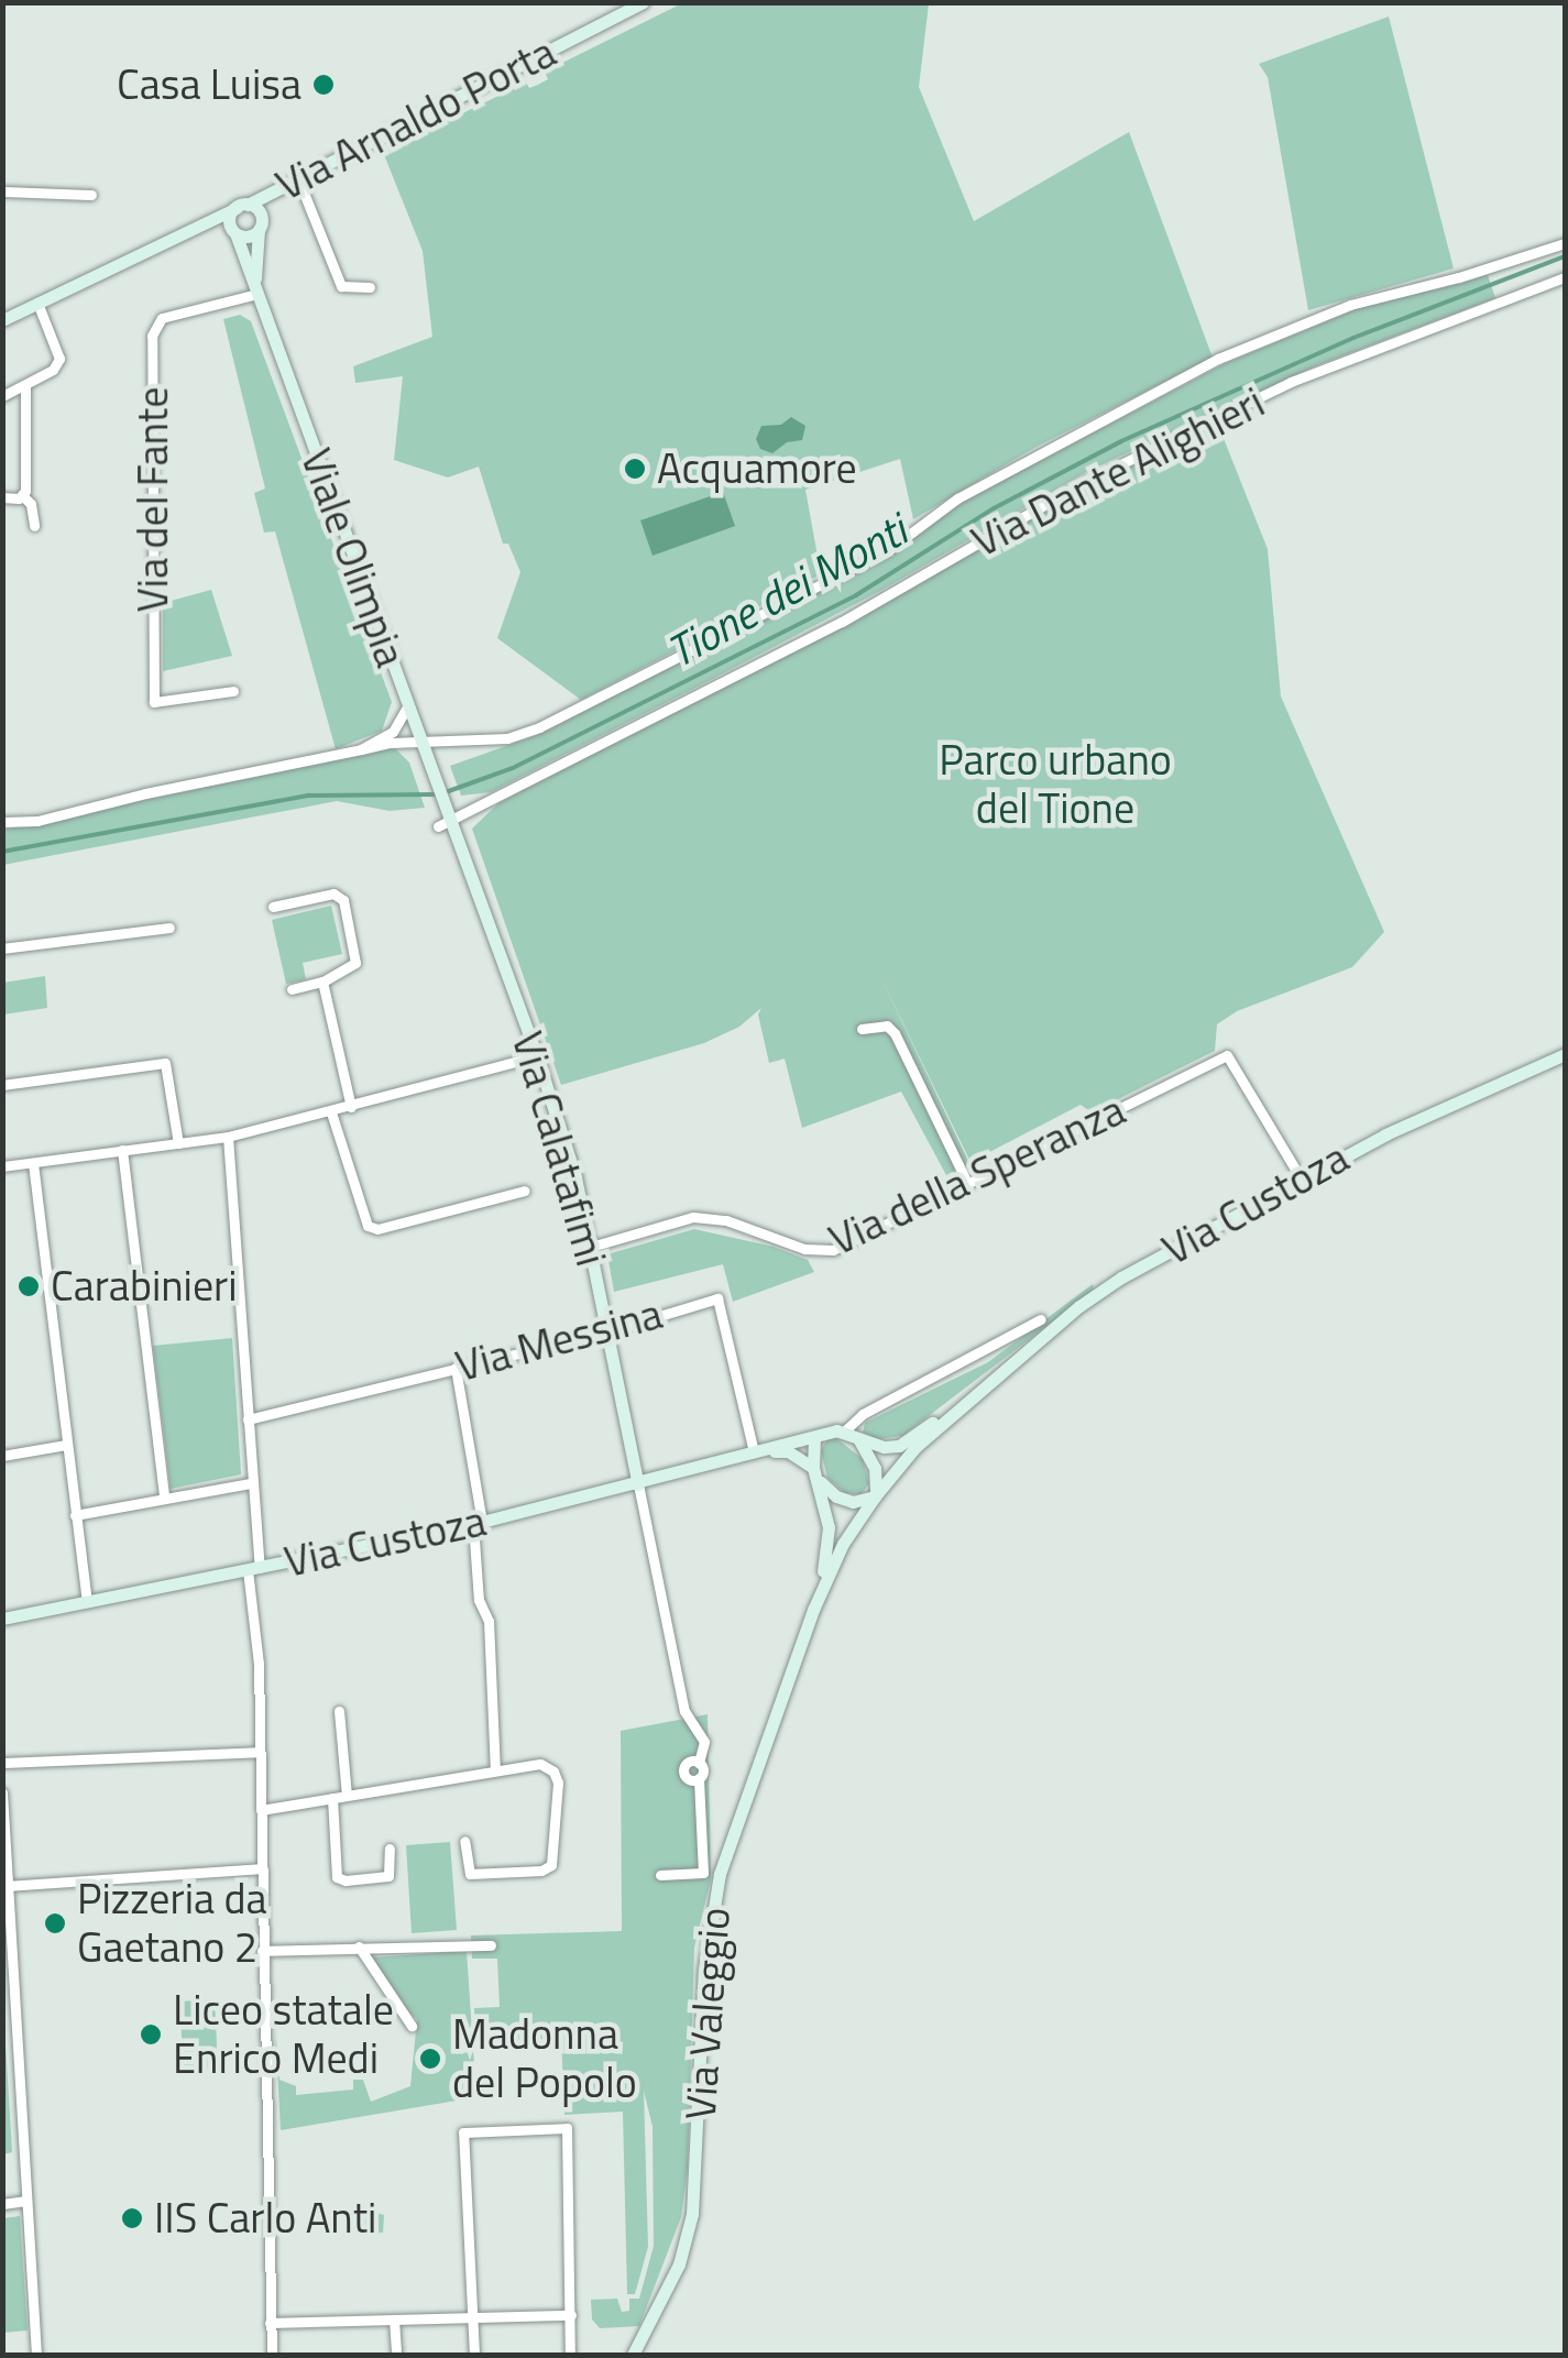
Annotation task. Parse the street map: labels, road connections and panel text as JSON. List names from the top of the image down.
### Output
{
  "streets": {
    "main road": [
      "Via Arnaldo Porta",
      "Viale Olimpia",
      "Via Calatafimi",
      "Via Custoza",
      "Via Valeggio"
    ],
    "street": [
      "Via Dante Alighieri",
      "Via del Fante",
      "Via della Speranza",
      "Via Messina"
    ]
  },
  "crossings": [
    ["Via Arnaldo Porta", "Viale Olimpia"],
    ["Via Dante Alighieri", "Viale Olimpia"],
    ["Via Dante Alighieri", "Via Calatafimi"],
    ["Via del Fante", "Viale Olimpia"],
    ["Viale Olimpia", "Via Calatafimi"],
    ["Via Calatafimi", "Via della Speranza"],
    ["Via Calatafimi", "Via Custoza"],
    ["Via Calatafimi", "Via Messina"],
    ["Via Custoza", "Via Messina"],
    ["Via Custoza", "Via Valeggio"]
  ],
  "water": ["Tione dei Monti"],
  "parks": ["Parco urbano del Tione"],
  "places": [
    "Casa Luisa",
    "Acquamore",
    "Carabinieri",
    "Pizzeria da Gaetano 2",
    "Liceo statale Enrico Medi",
    "Madonna del Popolo",
    "IIS Carlo Anti"
  ]
}
